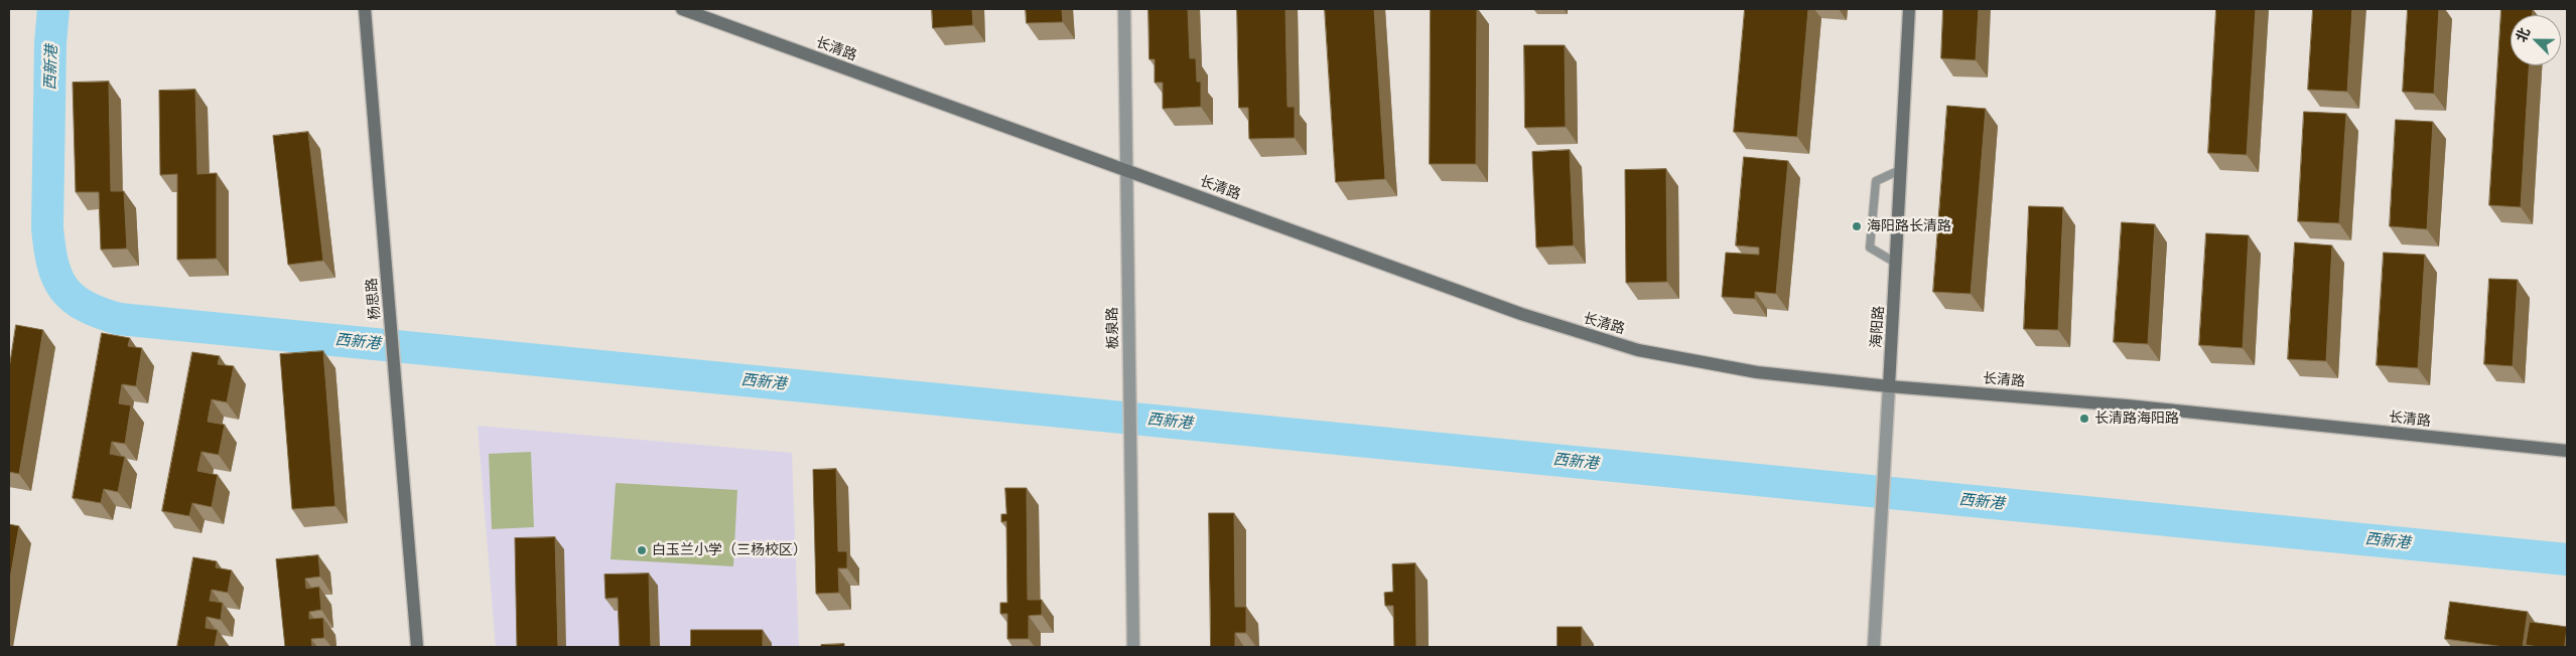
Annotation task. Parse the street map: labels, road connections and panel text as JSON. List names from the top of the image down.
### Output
{
  "streets": {
    "main road": ["长清路", "杨思路", "海阳路"],
    "street": ["板泉路"]
  },
  "crossings": [
    ["长清路", "海阳路"],
    ["长清路", "板泉路"]
  ],
  "water": ["西新港"],
  "places": ["海阳路长清路", "长清路海阳路", "白玉兰小学（三杨校区）"],
  "north": "top left"
}
